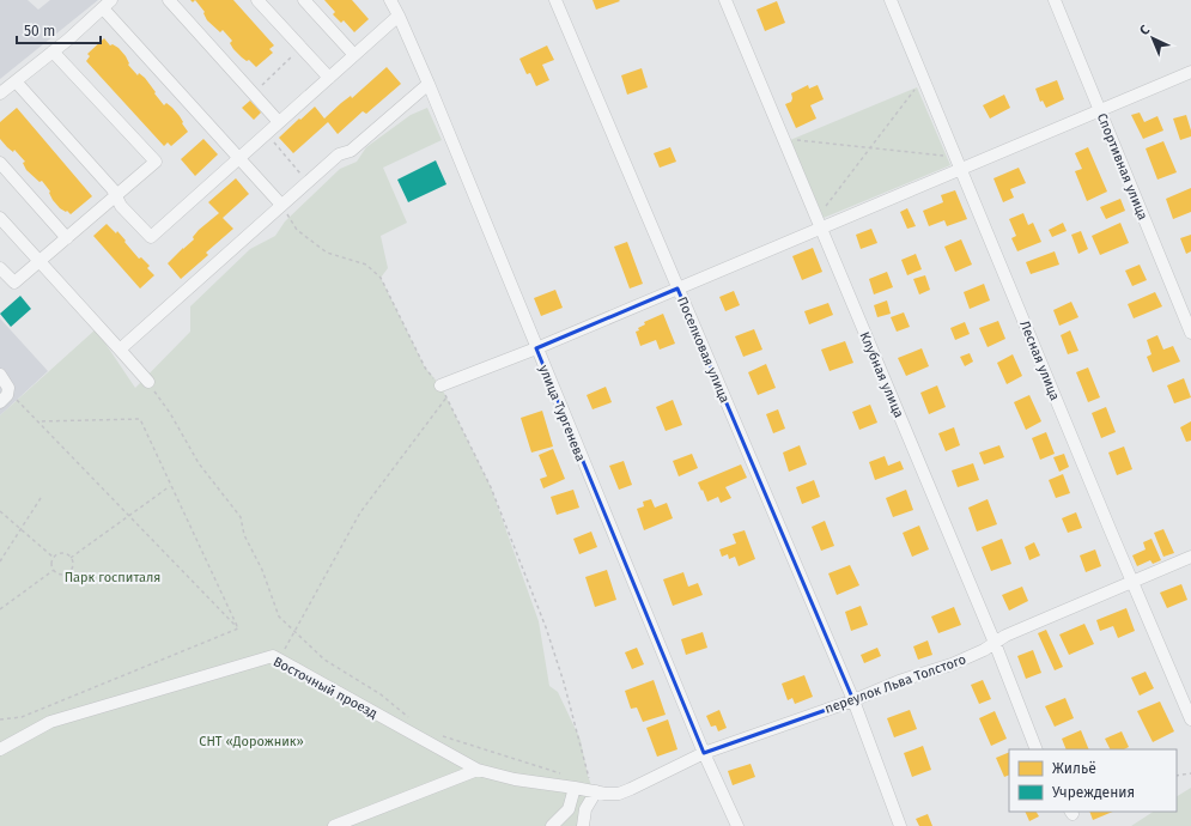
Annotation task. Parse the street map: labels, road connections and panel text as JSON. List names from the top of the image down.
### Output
{
  "streets": {
    "street": [
      "Спортивная улица",
      "Поселковая улица",
      "Лесная улица",
      "Клубная улица",
      "улица Тургенева",
      "переулок Льва Толстого",
      "Восточный проезд"
    ]
  },
  "crossings": [
    ["Поселковая улица", "переулок Льва Толстого"],
    ["Лесная улица", "переулок Льва Толстого"],
    ["Клубная улица", "переулок Льва Толстого"],
    ["улица Тургенева", "переулок Льва Толстого"],
    ["переулок Льва Толстого", "Восточный проезд"]
  ],
  "parks": ["Парк госпиталя", "СНТ «Дорожник»"],
  "legend": ["Жильё", "Учреждения"],
  "scale_bar": "50 m",
  "north": "top left"
}
